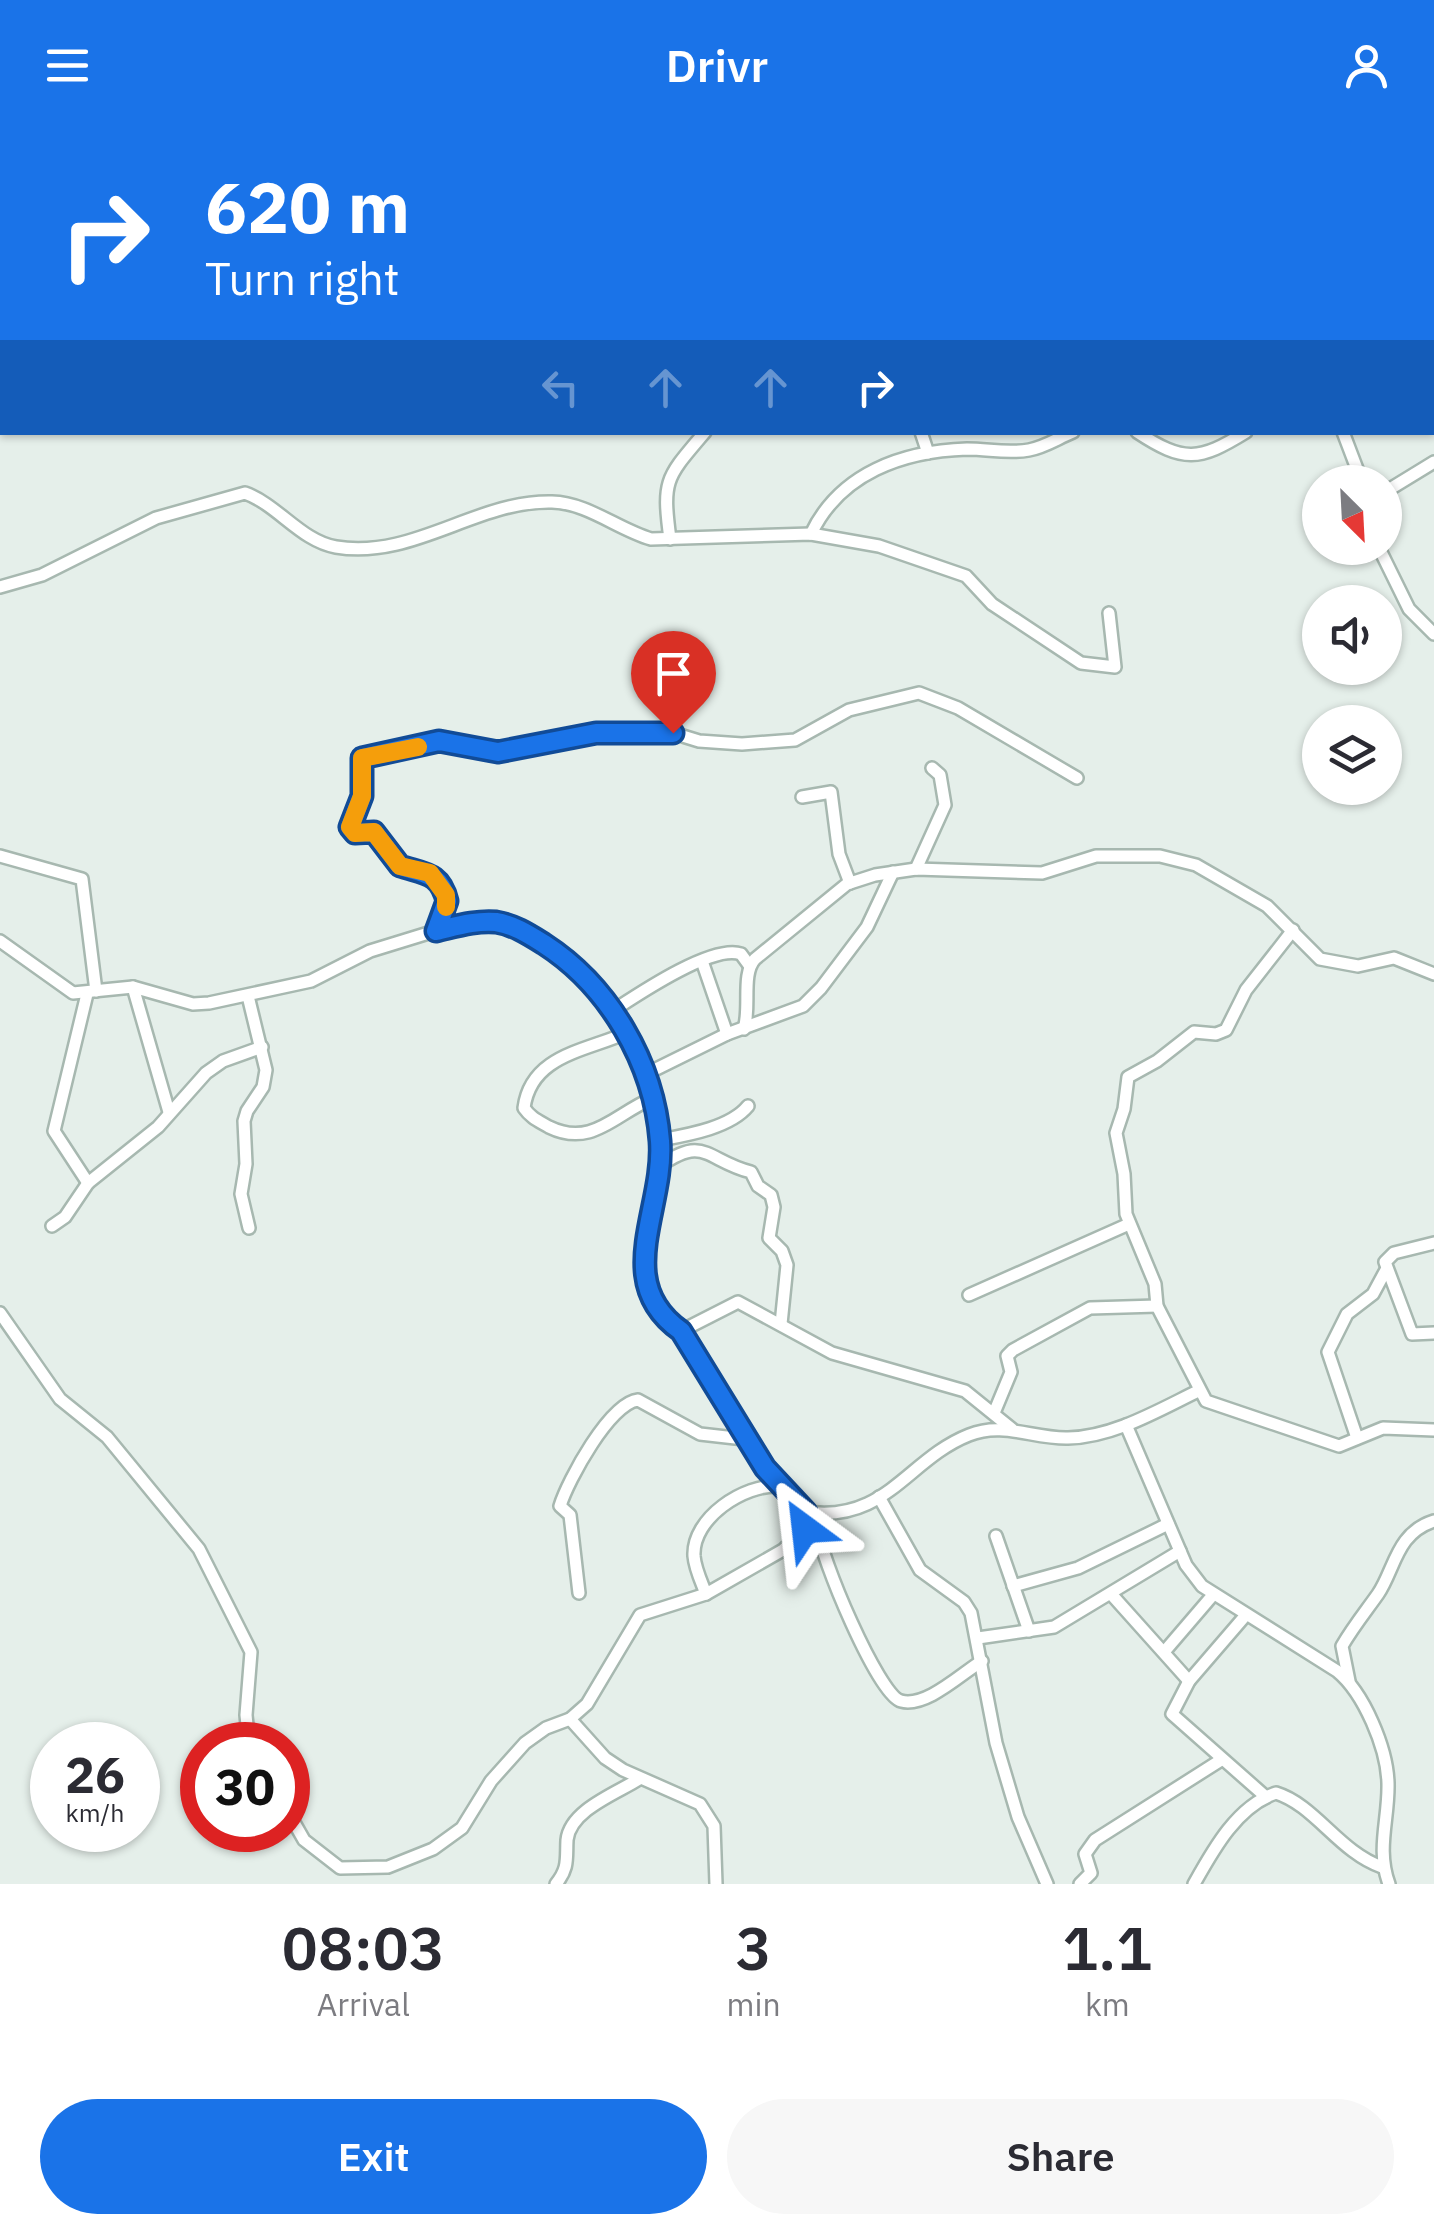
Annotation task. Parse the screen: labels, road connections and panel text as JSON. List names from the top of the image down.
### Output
{
  "north": "bottom right",
  "page": {
    "header": "Drivr",
    "turn": ["620 m", "Turn right"],
    "speed": "26 km/h",
    "limit": "30",
    "eta": [
      "08:03",
      "Arrival",
      "3",
      "min",
      "1.1",
      "km"
    ],
    "buttons": ["Exit", "Share"]
  }
}
